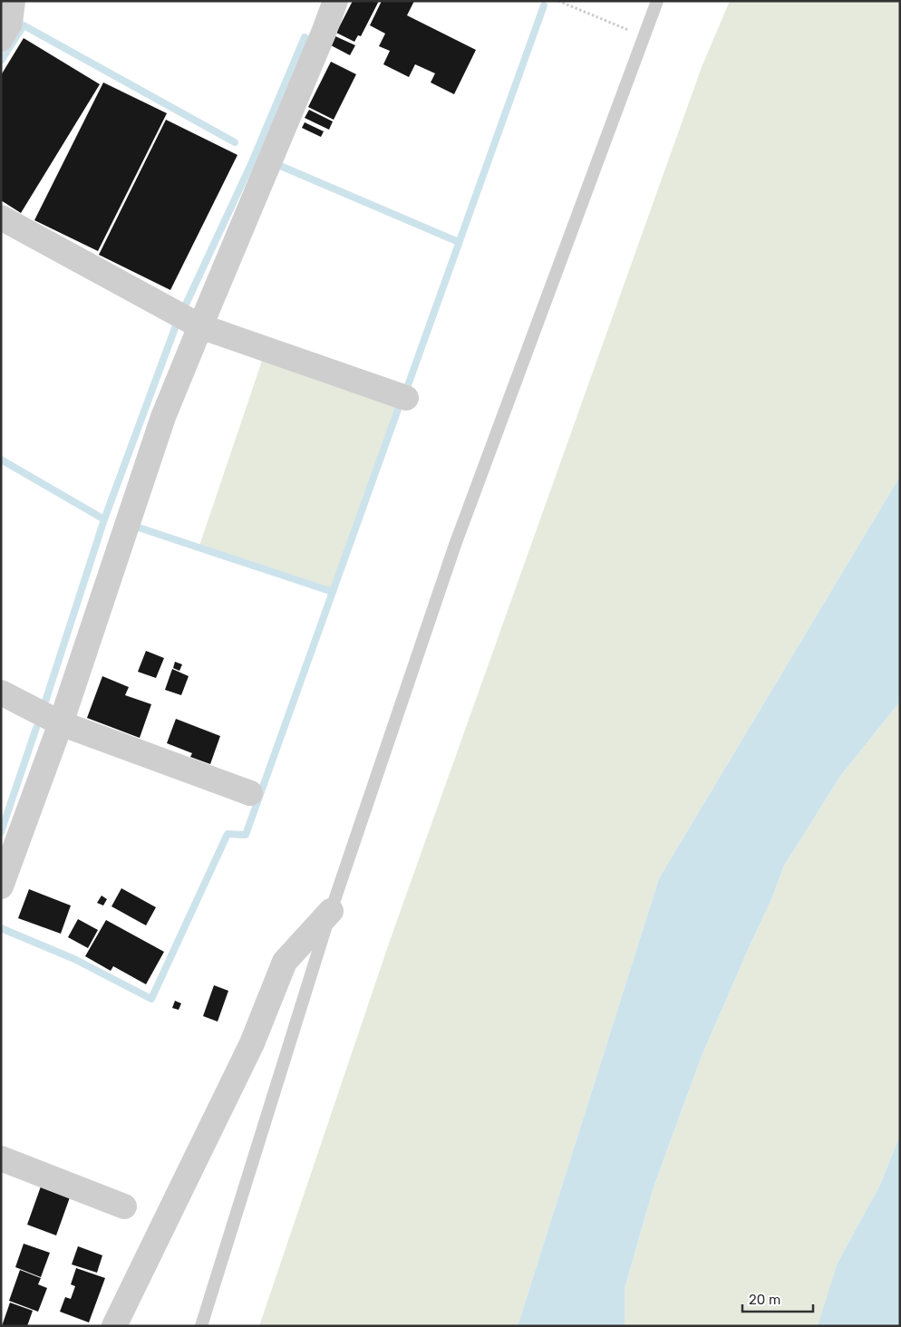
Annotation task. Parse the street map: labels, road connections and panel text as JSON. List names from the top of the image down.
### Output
{
  "scale_bar": "20 m"
}
